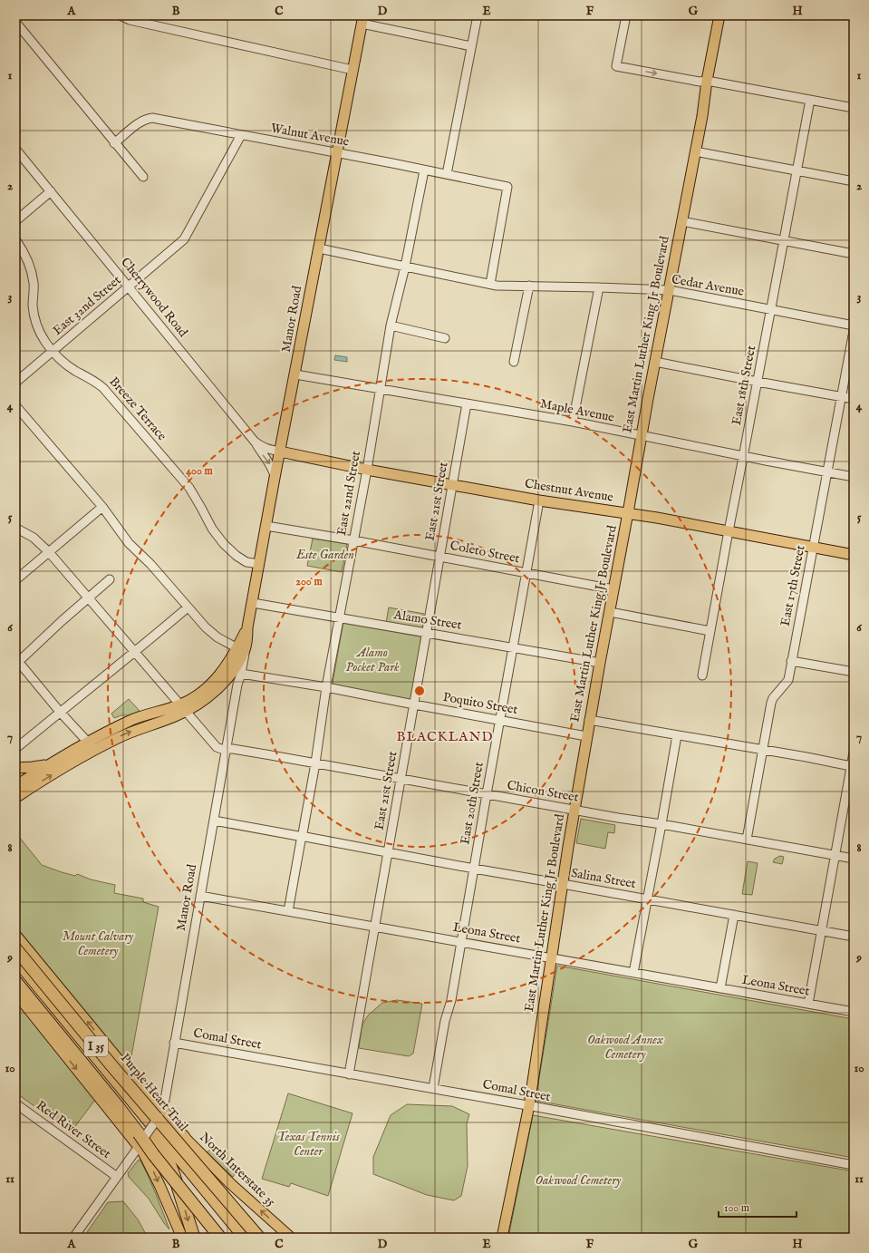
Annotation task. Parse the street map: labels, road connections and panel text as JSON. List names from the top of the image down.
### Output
{
  "streets": {
    "highway": ["I 35", "Purple Heart Trail"],
    "main road": [
      "Manor Road",
      "East Martin Luther King Jr Boulevard",
      "Chestnut Avenue",
      "North Interstate 35"
    ],
    "street": [
      "Walnut Avenue",
      "Cedar Avenue",
      "Cherrywood Road",
      "East 32nd Street",
      "East 18th Street",
      "Breeze Terrace",
      "Maple Avenue",
      "East 22nd Street",
      "East 21st Street",
      "Coleto Street",
      "East 17th Street",
      "Alamo Street",
      "Poquito Street",
      "Chicon Street",
      "East 20th Street",
      "Salina Street",
      "Leona Street",
      "Comal Street",
      "Red River Street"
    ]
  },
  "crossings": [
    ["Walnut Avenue", "Cedar Avenue"],
    ["Walnut Avenue", "East 32nd Street"],
    ["Walnut Avenue", "Manor Road"],
    ["Walnut Avenue", "East 22nd Street"],
    ["Cedar Avenue", "Manor Road"],
    ["Cedar Avenue", "East Martin Luther King Jr Boulevard"],
    ["Cedar Avenue", "East 18th Street"],
    ["Cedar Avenue", "East 22nd Street"],
    ["Cherrywood Road", "East 32nd Street"],
    ["Cherrywood Road", "Manor Road"],
    ["Cherrywood Road", "Chestnut Avenue"],
    ["East 32nd Street", "Breeze Terrace"],
    ["Manor Road", "Breeze Terrace"],
    ["Manor Road", "Maple Avenue"],
    ["Manor Road", "Chestnut Avenue"],
    ["Manor Road", "Coleto Street"],
    ["Manor Road", "Alamo Street"],
    ["Manor Road", "Poquito Street"],
    ["Manor Road", "Chicon Street"],
    ["Manor Road", "Salina Street"],
    ["Manor Road", "Leona Street"],
    ["Manor Road", "Comal Street"],
    ["Manor Road", "I 35"],
    ["Manor Road", "Red River Street"],
    ["Manor Road", "North Interstate 35"],
    ["East Martin Luther King Jr Boulevard", "Maple Avenue"],
    ["East Martin Luther King Jr Boulevard", "Chestnut Avenue"],
    ["East Martin Luther King Jr Boulevard", "Coleto Street"],
    ["East Martin Luther King Jr Boulevard", "Alamo Street"],
    ["East Martin Luther King Jr Boulevard", "Poquito Street"],
    ["East Martin Luther King Jr Boulevard", "Chicon Street"],
    ["East Martin Luther King Jr Boulevard", "Salina Street"],
    ["East Martin Luther King Jr Boulevard", "Leona Street"],
    ["East Martin Luther King Jr Boulevard", "Comal Street"],
    ["East 18th Street", "Maple Avenue"],
    ["East 18th Street", "Chestnut Avenue"],
    ["Maple Avenue", "East 22nd Street"],
    ["Maple Avenue", "East 21st Street"],
    ["Maple Avenue", "East 17th Street"],
    ["Chestnut Avenue", "East 22nd Street"],
    ["Chestnut Avenue", "East 21st Street"],
    ["Chestnut Avenue", "East 17th Street"],
    ["Chestnut Avenue", "East 20th Street"],
    ["East 22nd Street", "Coleto Street"],
    ["East 22nd Street", "Alamo Street"],
    ["East 22nd Street", "Poquito Street"],
    ["East 22nd Street", "Chicon Street"],
    ["East 22nd Street", "Salina Street"],
    ["East 22nd Street", "Leona Street"],
    ["East 21st Street", "Coleto Street"],
    ["East 21st Street", "Alamo Street"],
    ["East 21st Street", "Poquito Street"],
    ["East 21st Street", "Chicon Street"],
    ["East 21st Street", "Salina Street"],
    ["East 21st Street", "Leona Street"],
    ["East 21st Street", "Comal Street"],
    ["Coleto Street", "East 20th Street"],
    ["East 17th Street", "Chicon Street"],
    ["Alamo Street", "East 20th Street"],
    ["Poquito Street", "East 20th Street"],
    ["Chicon Street", "East 20th Street"],
    ["East 20th Street", "Salina Street"],
    ["East 20th Street", "Leona Street"],
    ["East 20th Street", "Comal Street"],
    ["Purple Heart Trail", "North Interstate 35"]
  ],
  "districts": ["BLACKLAND"],
  "parks": [
    "Este Garden",
    "Alamo Pocket Park",
    "Mount Calvary Cemetery",
    "Oakwood Annex Cemetery",
    "Texas Tennis Center",
    "Oakwood Cemetery"
  ],
  "scale_bar": "100 m",
  "grid": {
    "columns": [
      "A",
      "B",
      "C",
      "D",
      "E",
      "F",
      "G",
      "H"
    ],
    "rows": [
      "1",
      "2",
      "3",
      "4",
      "5",
      "6",
      "7",
      "8",
      "9",
      "10",
      "11"
    ]
  },
  "rings": ["400 m", "200 m"]
}
